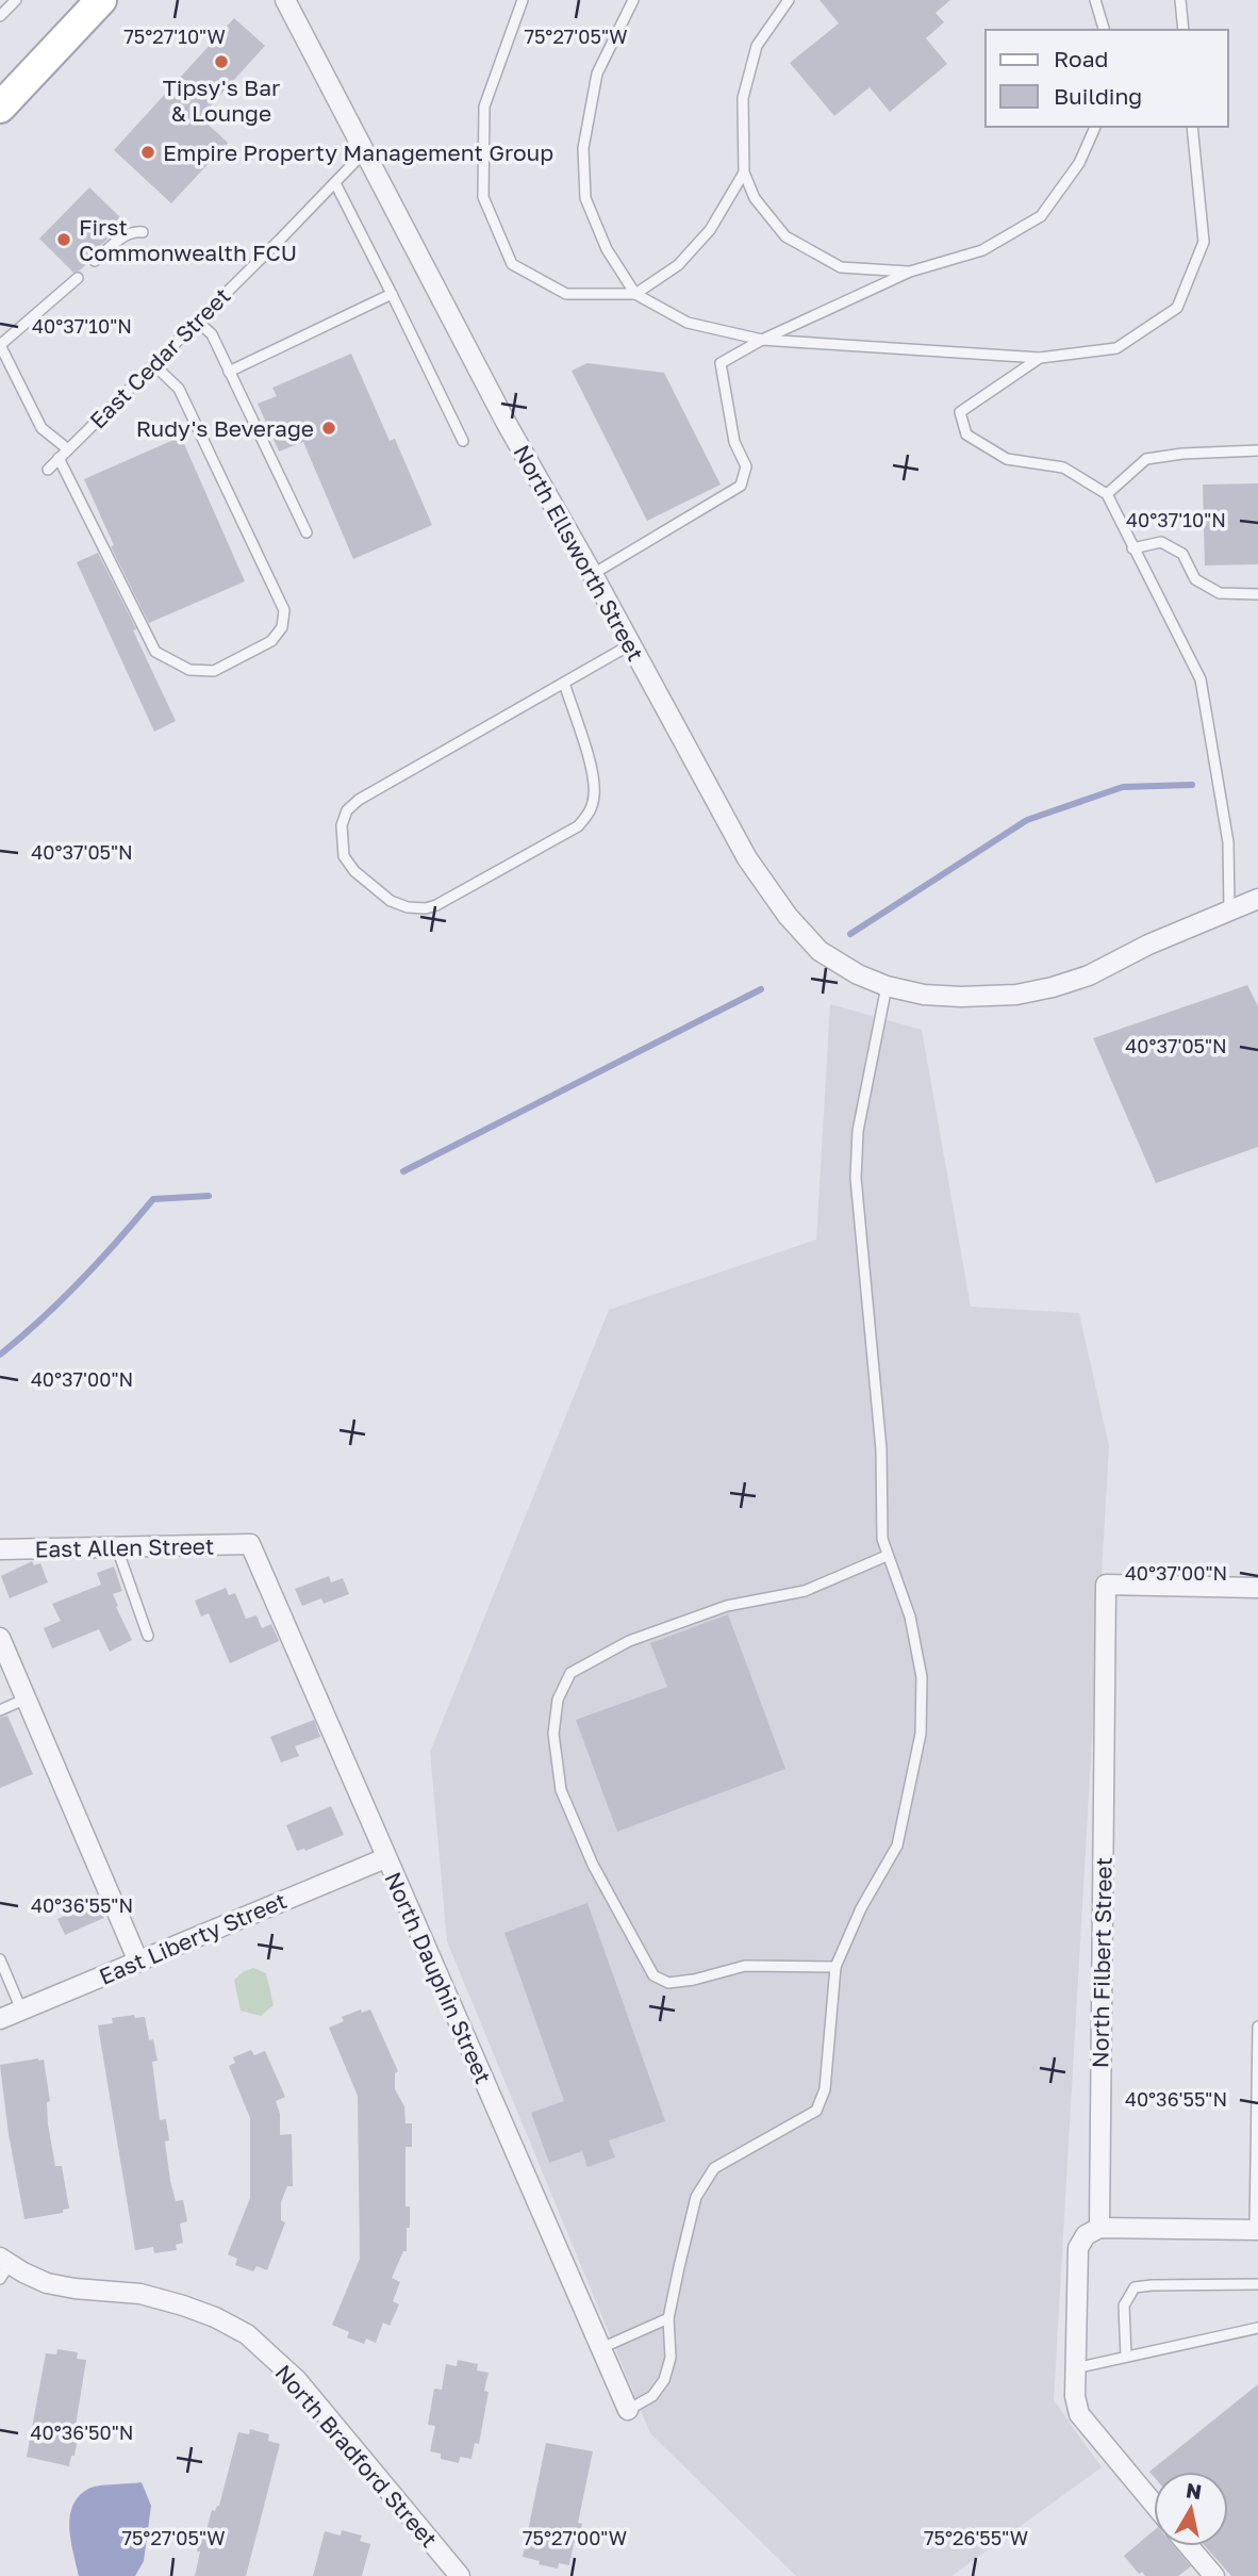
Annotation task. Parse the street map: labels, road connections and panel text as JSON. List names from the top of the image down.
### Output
{
  "streets": {
    "street": [
      "North Ellsworth Street",
      "East Allen Street",
      "East Liberty Street",
      "North Filbert Street",
      "North Dauphin Street",
      "North Bradford Street"
    ],
    "lane": ["East Cedar Street"]
  },
  "crossings": [
    ["East Cedar Street", "North Ellsworth Street"],
    ["East Allen Street", "North Dauphin Street"],
    ["East Liberty Street", "North Dauphin Street"]
  ],
  "places": [
    "Tipsy's Bar & Lounge",
    "Empire Property Management Group",
    "First Commonwealth FCU",
    "Rudy's Beverage"
  ],
  "legend": ["Road", "Building"],
  "north": "top",
  "coordinates": [
    "75°27'10\"W",
    "75°27'05\"W",
    "40°37'10\"N",
    "40°37'05\"N",
    "40°37'00\"N",
    "40°36'55\"N",
    "40°36'50\"N",
    "75°27'00\"W",
    "75°26'55\"W"
  ]
}
